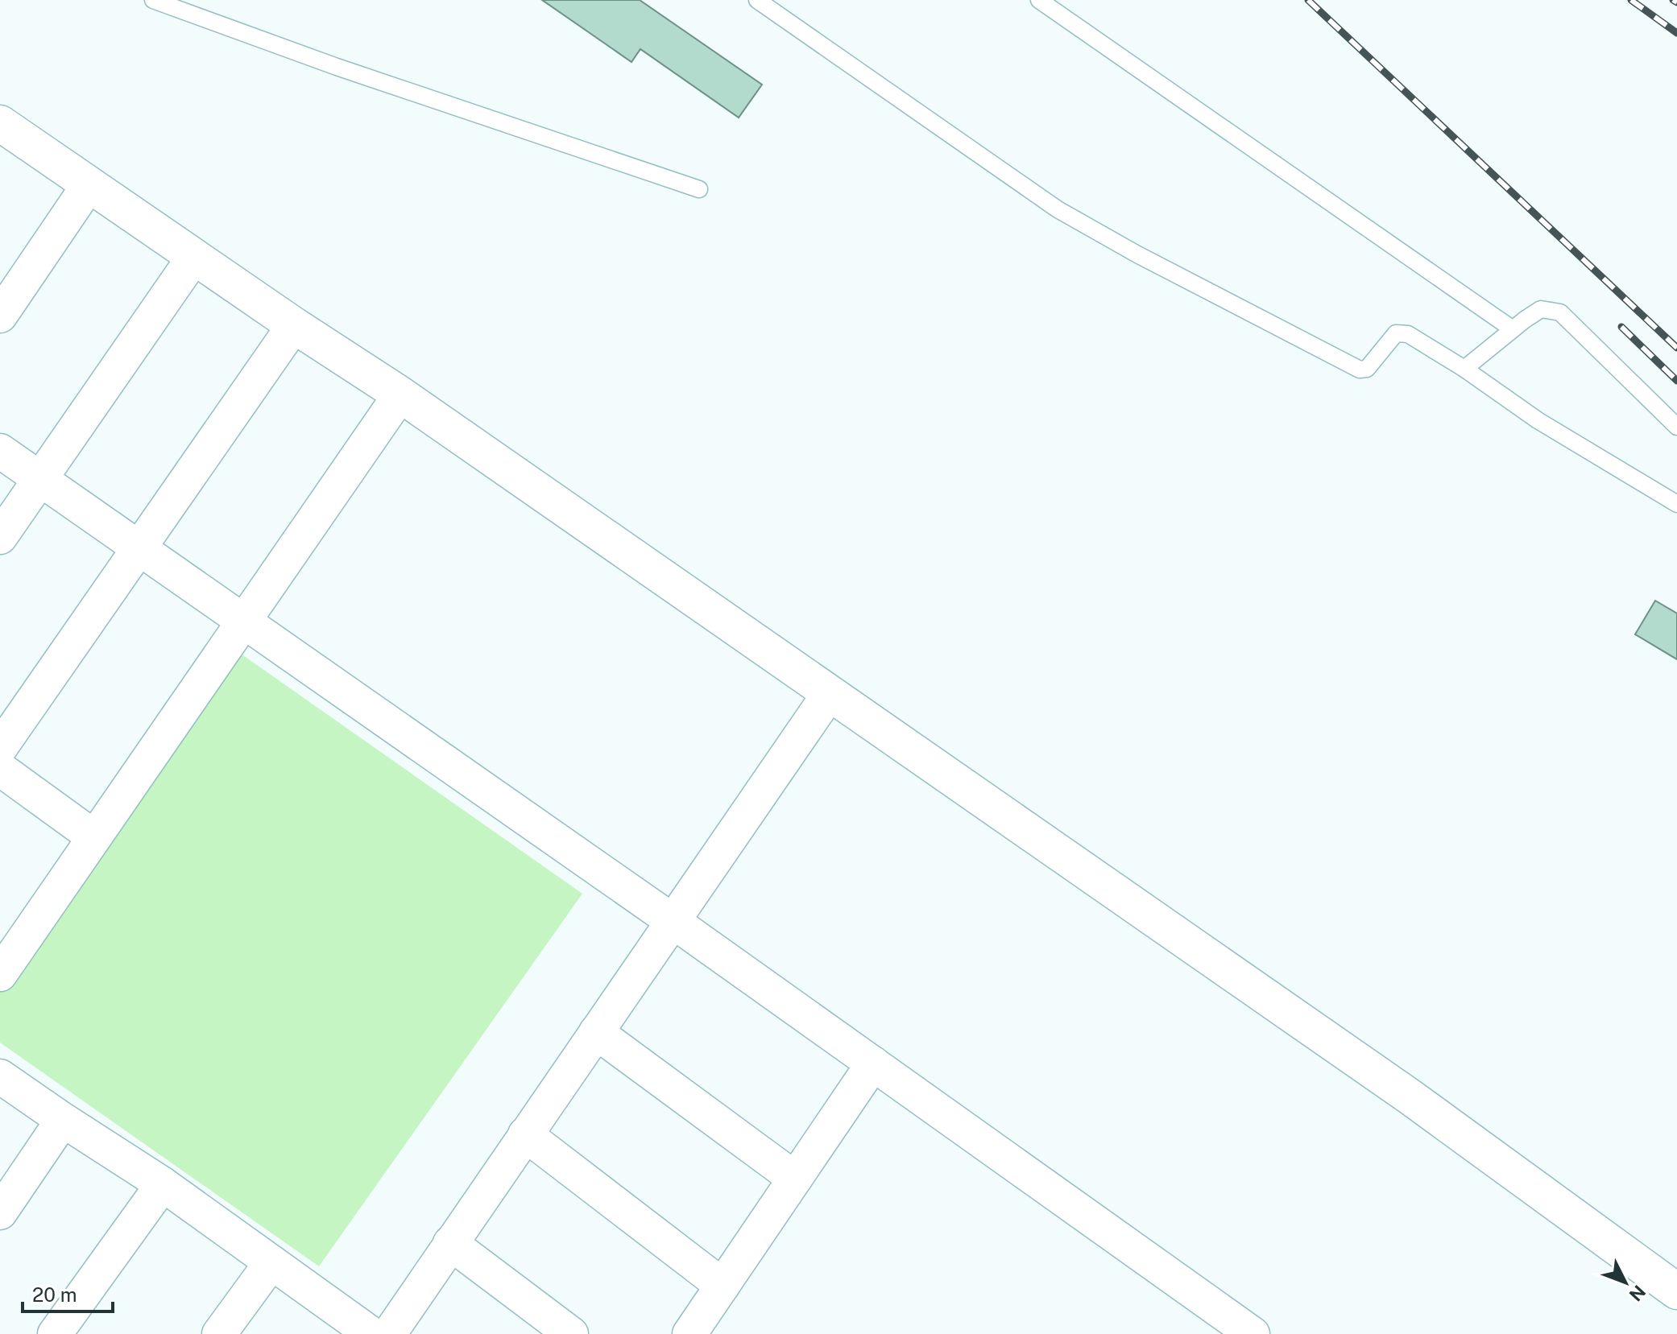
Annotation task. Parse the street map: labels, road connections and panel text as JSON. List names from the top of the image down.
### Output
{
  "scale_bar": "20 m",
  "north": "bottom right"
}
